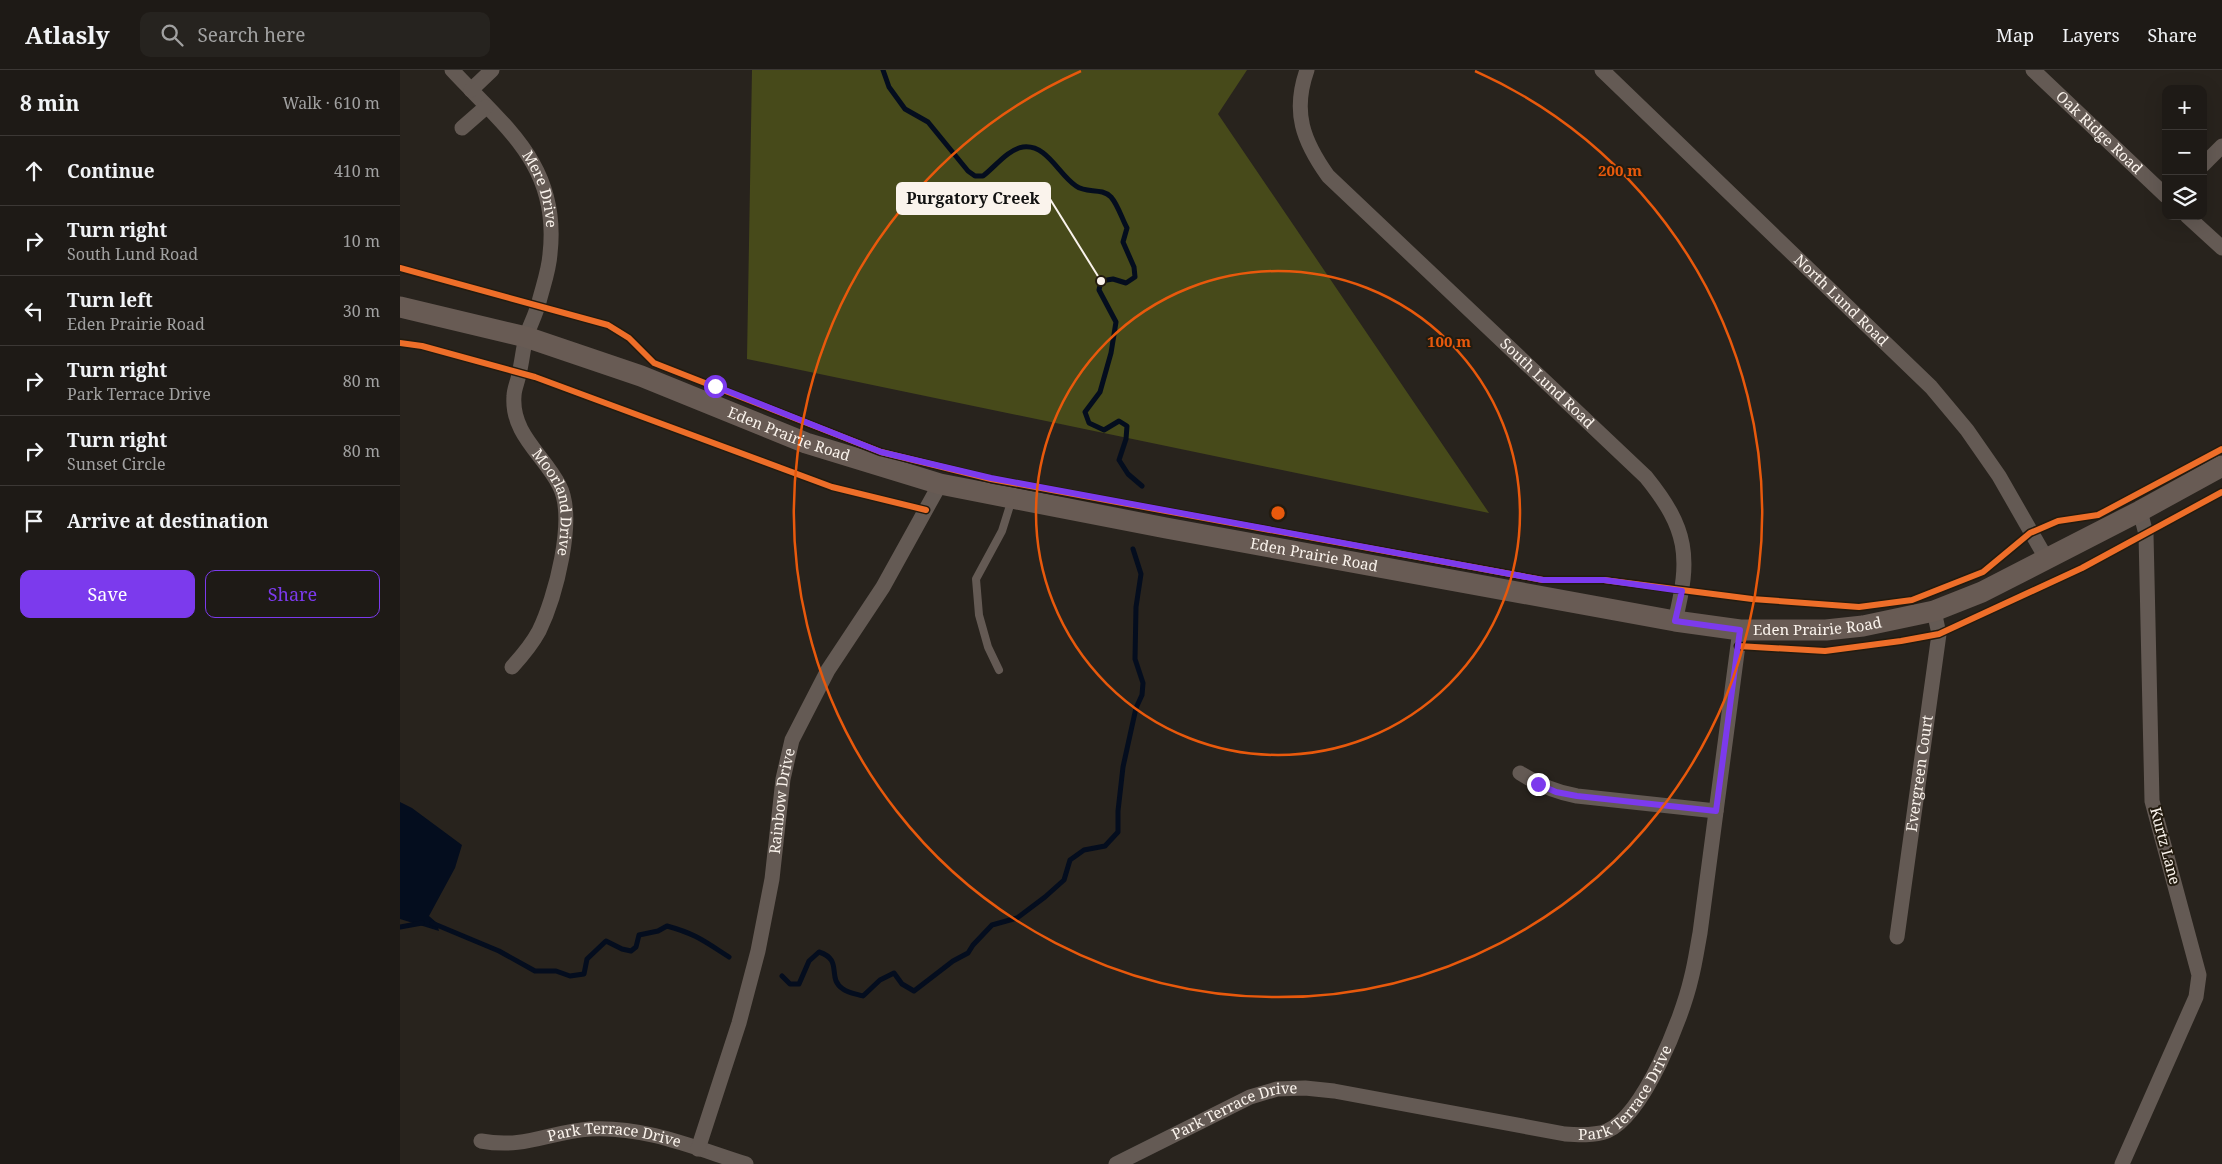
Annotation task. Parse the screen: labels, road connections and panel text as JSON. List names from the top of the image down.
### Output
{
  "streets": {
    "main road": ["Eden Prairie Road"],
    "street": [
      "Oak Ridge Road",
      "Mere Drive",
      "North Lund Road",
      "South Lund Road",
      "Moorland Drive",
      "Evergreen Court",
      "Rainbow Drive",
      "Kurtz Lane",
      "Park Terrace Drive"
    ]
  },
  "crossings": [
    ["Mere Drive", "Eden Prairie Road"],
    ["Mere Drive", "Moorland Drive"],
    ["North Lund Road", "Eden Prairie Road"],
    ["South Lund Road", "Eden Prairie Road"],
    ["Eden Prairie Road", "Moorland Drive"],
    ["Eden Prairie Road", "Evergreen Court"],
    ["Eden Prairie Road", "Rainbow Drive"],
    ["Eden Prairie Road", "Kurtz Lane"],
    ["Eden Prairie Road", "Park Terrace Drive"],
    ["Rainbow Drive", "Park Terrace Drive"]
  ],
  "places": ["Purgatory Creek"],
  "page": {
    "header": "Atlasly",
    "search": "Search here",
    "nav": ["Map", "Layers", "Share"],
    "heading": ["8 min", "Walk · 610 m"],
    "map_buttons": ["+", "−"],
    "list": [
      ["Continue", "410 m"],
      ["Turn right", "South Lund Road", "10 m"],
      ["Turn left", "Eden Prairie Road", "30 m"],
      ["Turn right", "Park Terrace Drive", "80 m"],
      ["Turn right", "Sunset Circle", "80 m"],
      "Arrive at destination"
    ],
    "buttons": ["Save", "Share"]
  },
  "rings": ["200 m", "100 m"]
}
